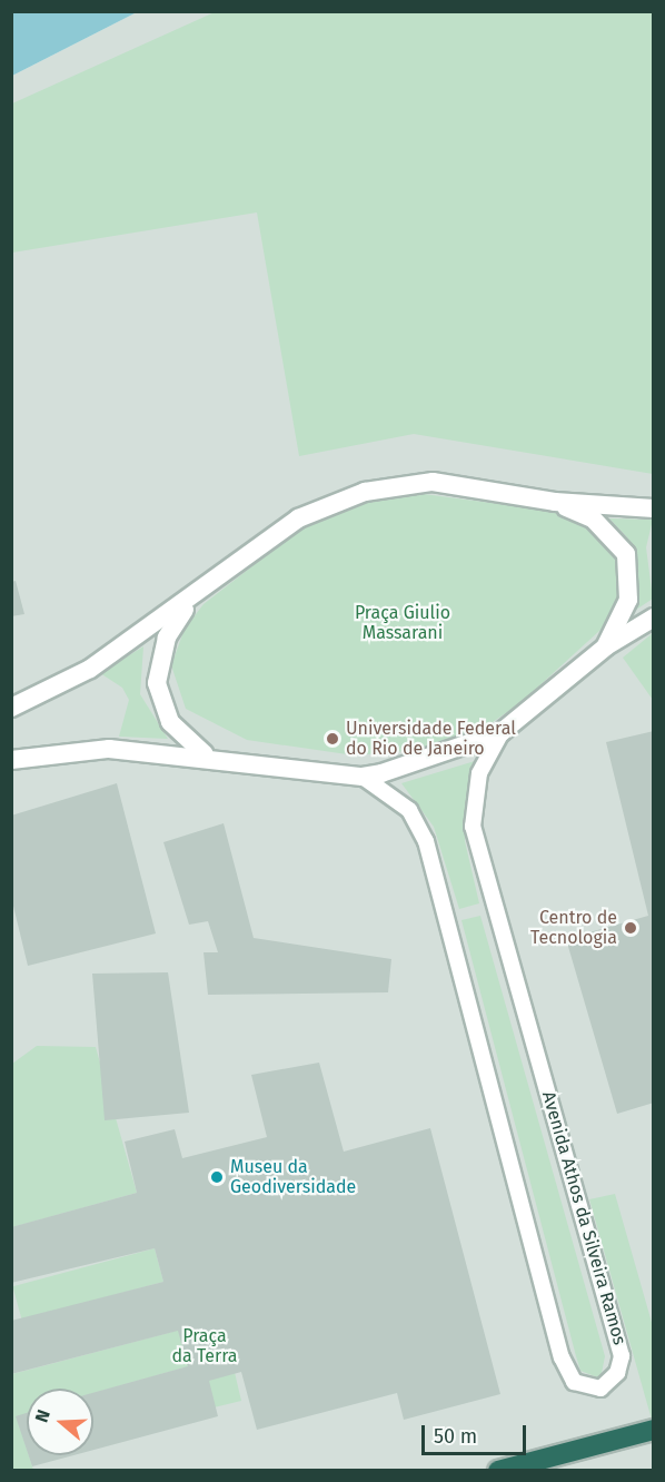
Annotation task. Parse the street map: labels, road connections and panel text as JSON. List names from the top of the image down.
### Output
{
  "streets": {
    "street": ["Avenida Athos da Silveira Ramos"]
  },
  "parks": ["Praça Giulio Massarani", "Praça da Terra"],
  "places": ["Universidade Federal do Rio de Janeiro", "Centro de Tecnologia", "Museu da Geodiversidade"],
  "scale_bar": "50 m",
  "north": "left"
}
